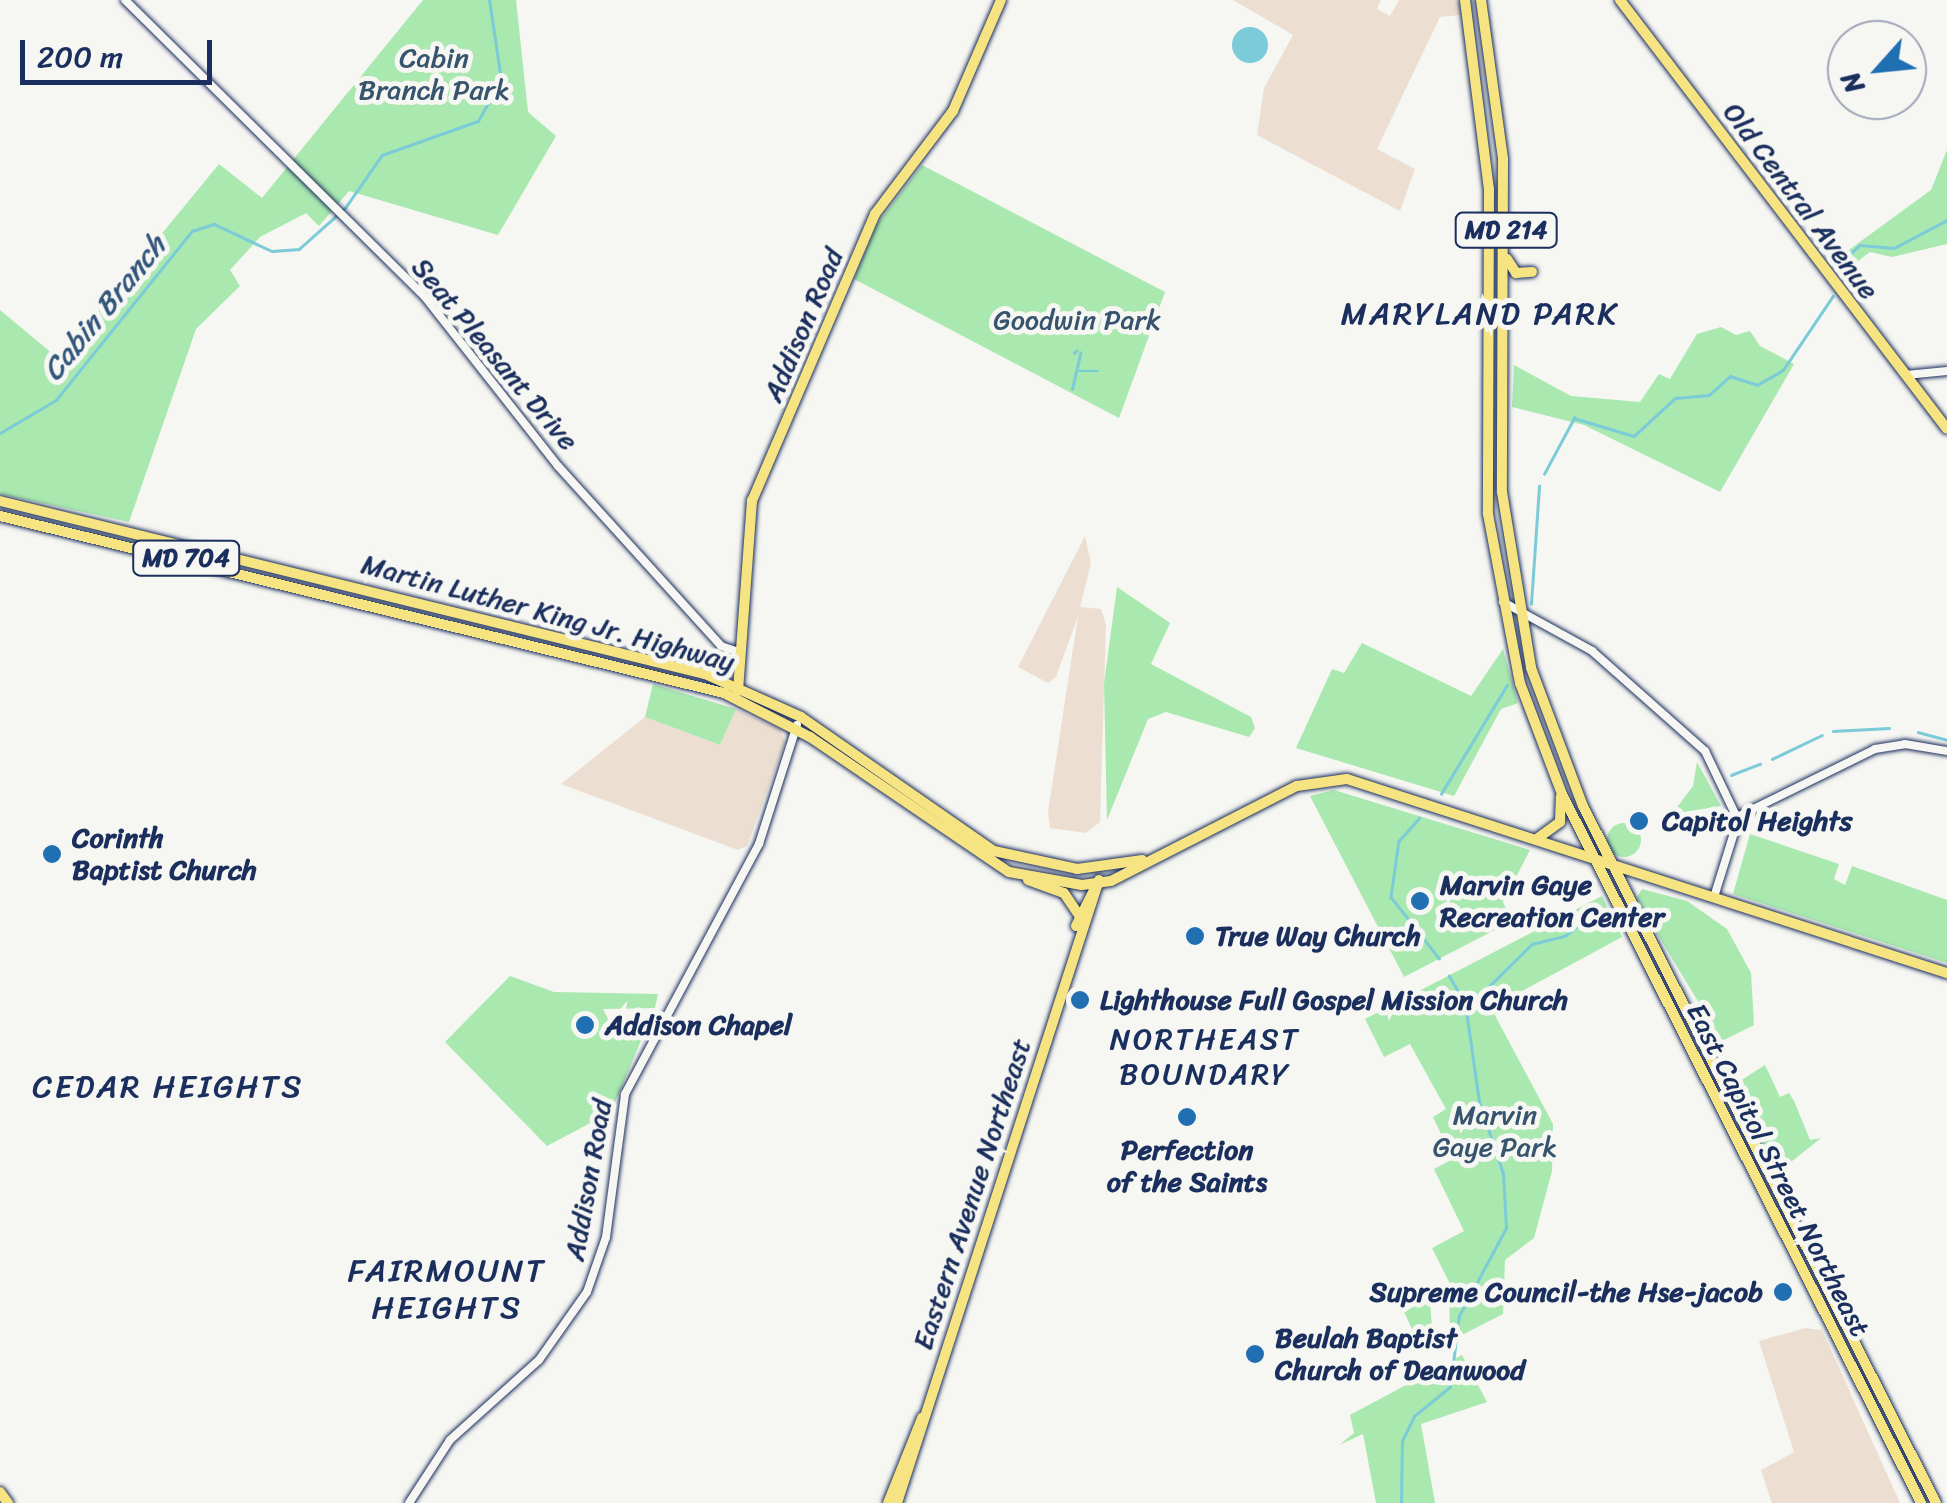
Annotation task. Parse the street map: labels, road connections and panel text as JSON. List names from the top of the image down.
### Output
{
  "streets": {
    "main road": [
      "Old Central Avenue",
      "MD 214",
      "Addison Road",
      "MD 704",
      "Martin Luther King Jr. Highway",
      "East Capitol Street Northeast",
      "Eastern Avenue Northeast"
    ],
    "street": ["Seat Pleasant Drive"]
  },
  "crossings": [
    ["MD 214", "East Capitol Street Northeast"],
    ["Addison Road", "Seat Pleasant Drive"],
    ["Addison Road", "Martin Luther King Jr. Highway"],
    ["Martin Luther King Jr. Highway", "Eastern Avenue Northeast"]
  ],
  "districts": [
    "MARYLAND PARK",
    "NORTHEAST BOUNDARY",
    "CEDAR HEIGHTS",
    "FAIRMOUNT HEIGHTS"
  ],
  "water": ["Cabin Branch"],
  "parks": ["Cabin Branch Park", "Goodwin Park", "Marvin Gaye Park"],
  "places": [
    "Capitol Heights",
    "Corinth Baptist Church",
    "Marvin Gaye Recreation Center",
    "True Way Church",
    "Lighthouse Full Gospel Mission Church",
    "Addison Chapel",
    "Perfection of the Saints",
    "Supreme Council-the Hse-jacob",
    "Beulah Baptist Church of Deanwood"
  ],
  "scale_bar": "200 m",
  "north": "bottom left"
}
